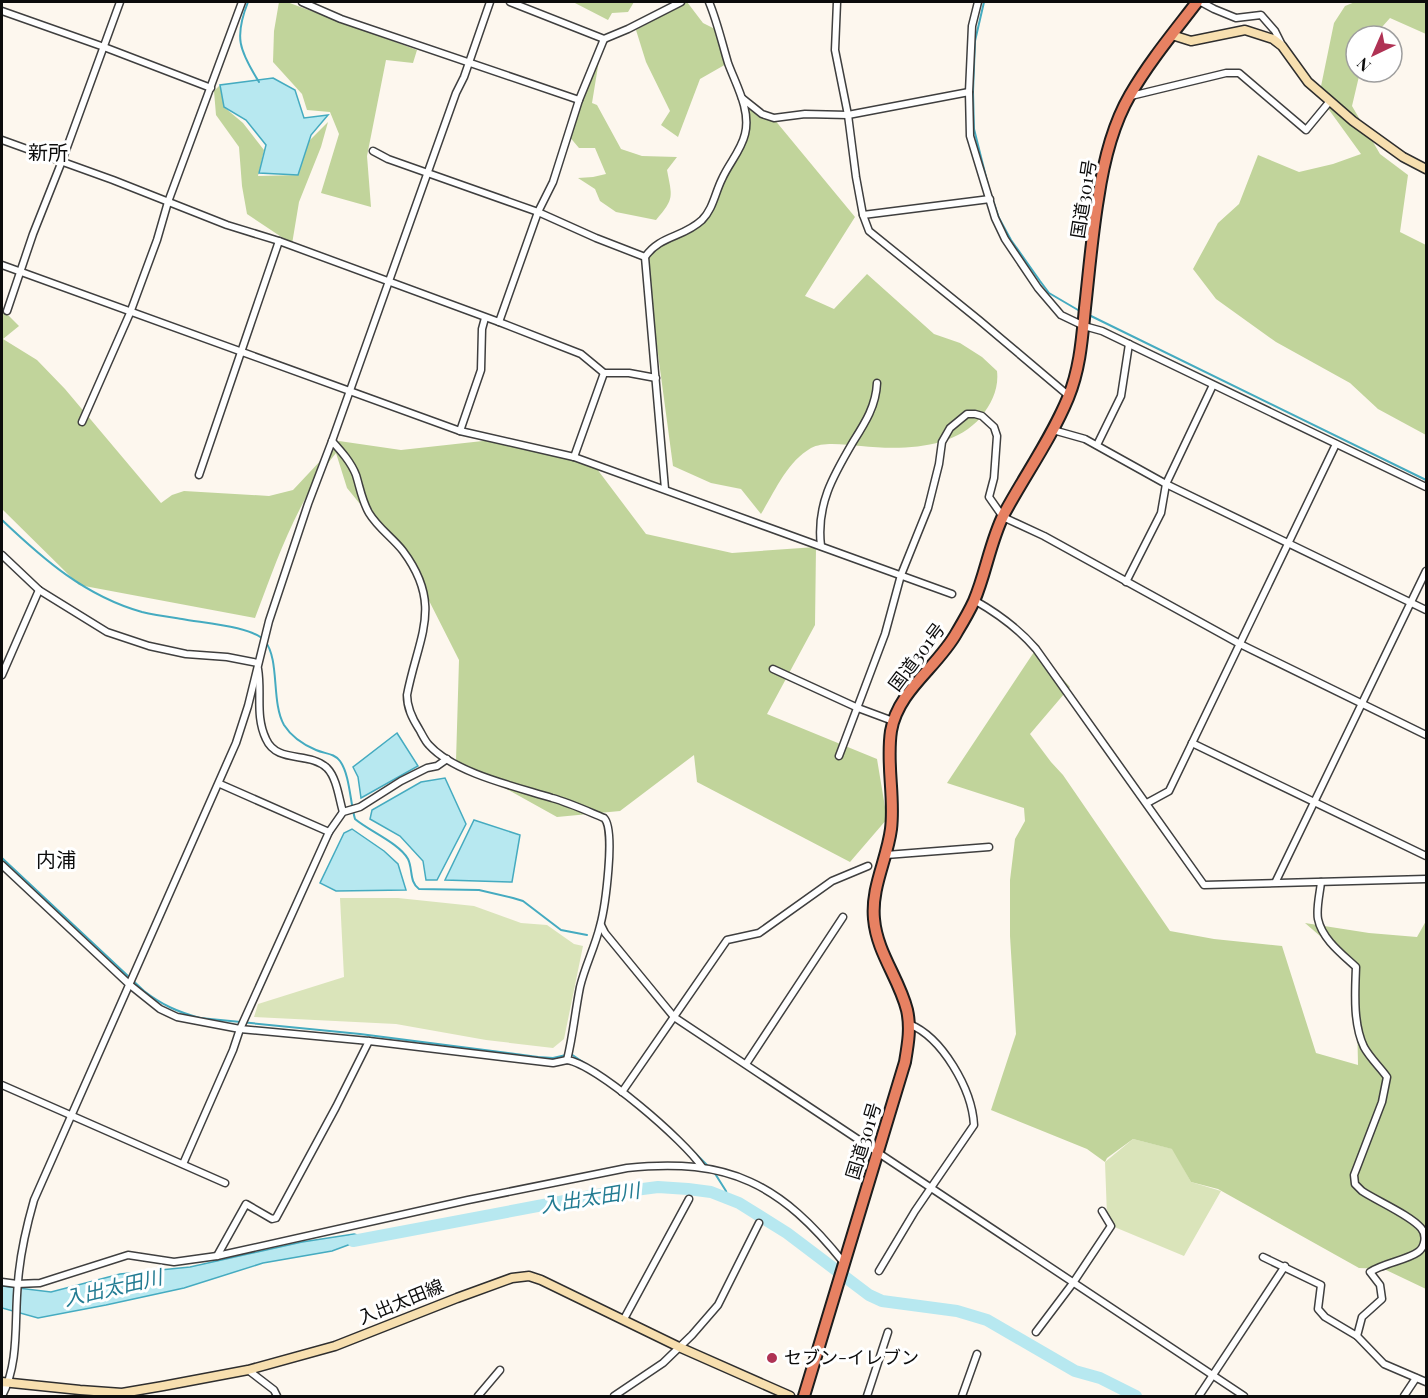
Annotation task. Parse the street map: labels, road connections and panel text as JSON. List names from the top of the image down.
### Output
{
  "streets": {
    "highway": ["国道301号"],
    "main road": ["入出太田線"]
  },
  "districts": ["新所", "内浦"],
  "water": ["入出太田川"],
  "places": ["セブン-イレブン"],
  "north": "bottom left"
}
